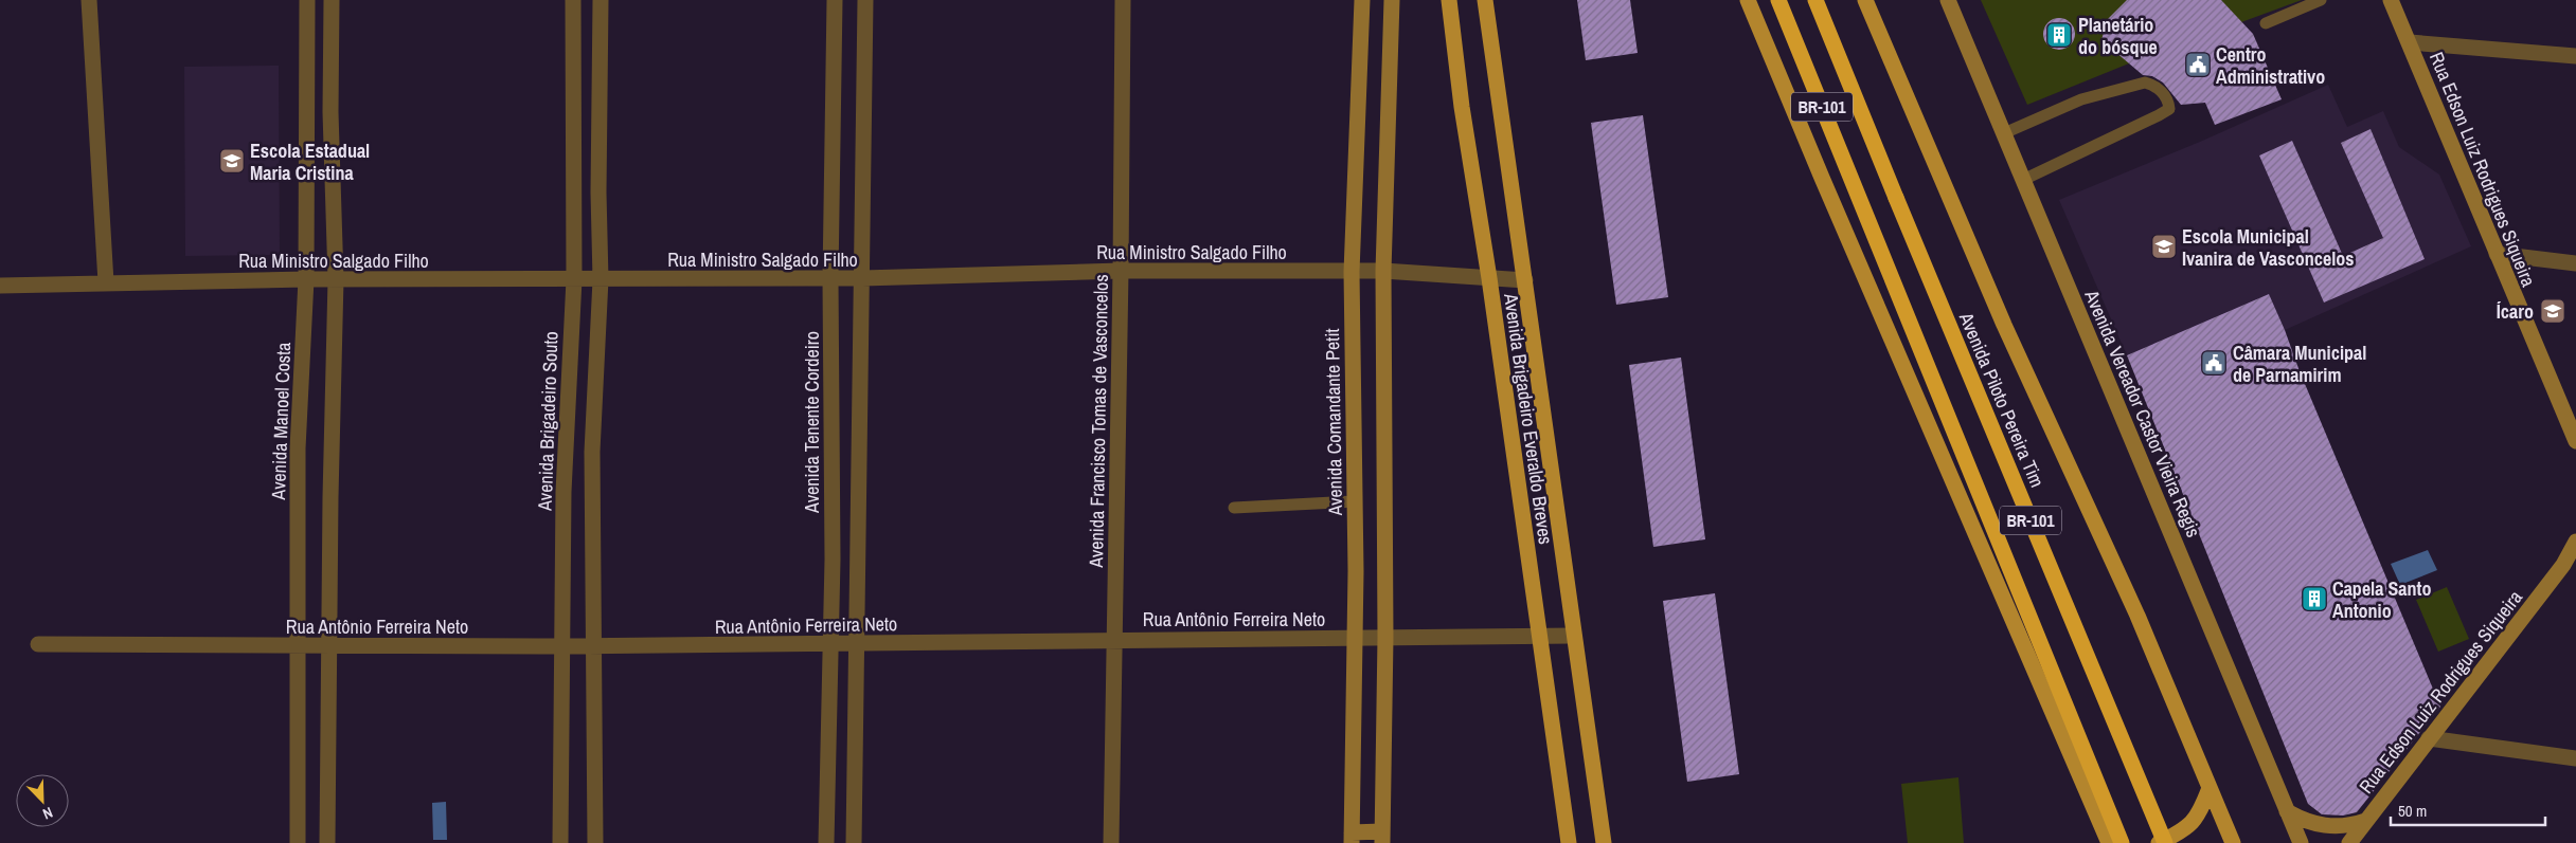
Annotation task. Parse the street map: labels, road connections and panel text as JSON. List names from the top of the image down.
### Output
{
  "streets": {
    "highway": ["BR-101", "Avenida Piloto Pereira Tim"],
    "main road": ["Avenida Brigadeiro Everaldo Breves"],
    "street": [
      "Rua Edson Luiz Rodrigues Siqueira",
      "Rua Ministro Salgado Filho",
      "Avenida Vereador Castor Vieira Regis",
      "Avenida Manoel Costa",
      "Avenida Brigadeiro Souto",
      "Avenida Francisco Tomas de Vasconcelos",
      "Avenida Tenente Cordeiro",
      "Avenida Comandante Petit",
      "Rua Antônio Ferreira Neto"
    ]
  },
  "crossings": [
    ["Rua Ministro Salgado Filho", "Avenida Brigadeiro Everaldo Breves"],
    ["Rua Ministro Salgado Filho", "Avenida Manoel Costa"],
    ["Rua Ministro Salgado Filho", "Avenida Brigadeiro Souto"],
    ["Rua Ministro Salgado Filho", "Avenida Francisco Tomas de Vasconcelos"],
    ["Rua Ministro Salgado Filho", "Avenida Tenente Cordeiro"],
    ["Rua Ministro Salgado Filho", "Avenida Comandante Petit"],
    ["Avenida Brigadeiro Everaldo Breves", "Rua Antônio Ferreira Neto"],
    ["Avenida Manoel Costa", "Rua Antônio Ferreira Neto"],
    ["Avenida Brigadeiro Souto", "Rua Antônio Ferreira Neto"],
    ["Avenida Francisco Tomas de Vasconcelos", "Rua Antônio Ferreira Neto"],
    ["Avenida Tenente Cordeiro", "Rua Antônio Ferreira Neto"],
    ["Avenida Comandante Petit", "Rua Antônio Ferreira Neto"]
  ],
  "places": {
    "building": ["Planetário do bósque", "Capela Santo Antonio"],
    "public building": ["Centro Administrativo", "Câmara Municipal de Parnamirim"],
    "school or university": ["Escola Estadual Maria Cristina", "Escola Municipal Ivanira de Vasconcelos", "Ícaro"]
  },
  "scale_bar": "50 m",
  "north": "bottom right"
}
